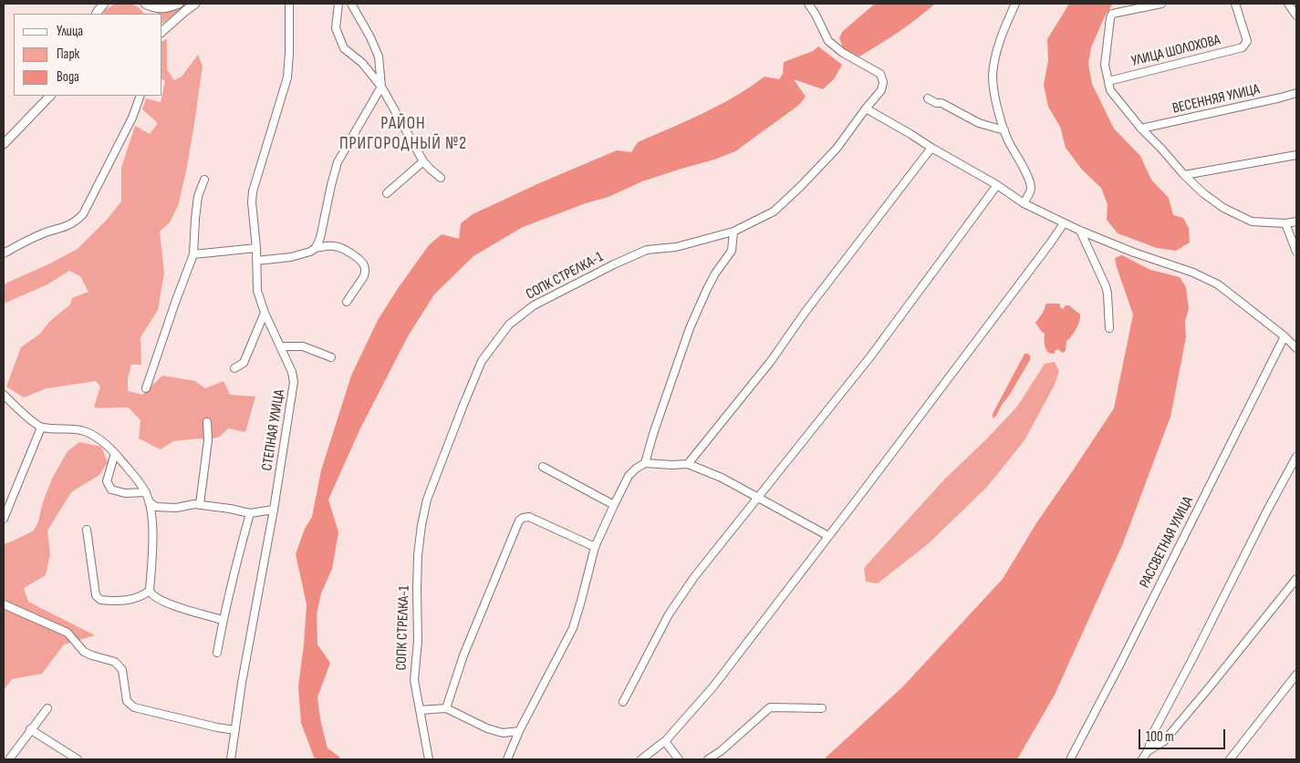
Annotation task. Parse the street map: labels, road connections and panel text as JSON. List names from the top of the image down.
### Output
{
  "streets": {
    "street": [
      "УЛИЦА ШОЛОХОВА",
      "ВЕСЕННЯЯ УЛИЦА",
      "СОПК СТРЕЛКА-1",
      "СТЕПНАЯ УЛИЦА",
      "РАССВЕТНАЯ УЛИЦА"
    ]
  },
  "districts": ["РАЙОН ПРИГОРОДНЫЙ №2"],
  "legend": ["Улица", "Парк", "Вода"],
  "scale_bar": "100 m"
}
